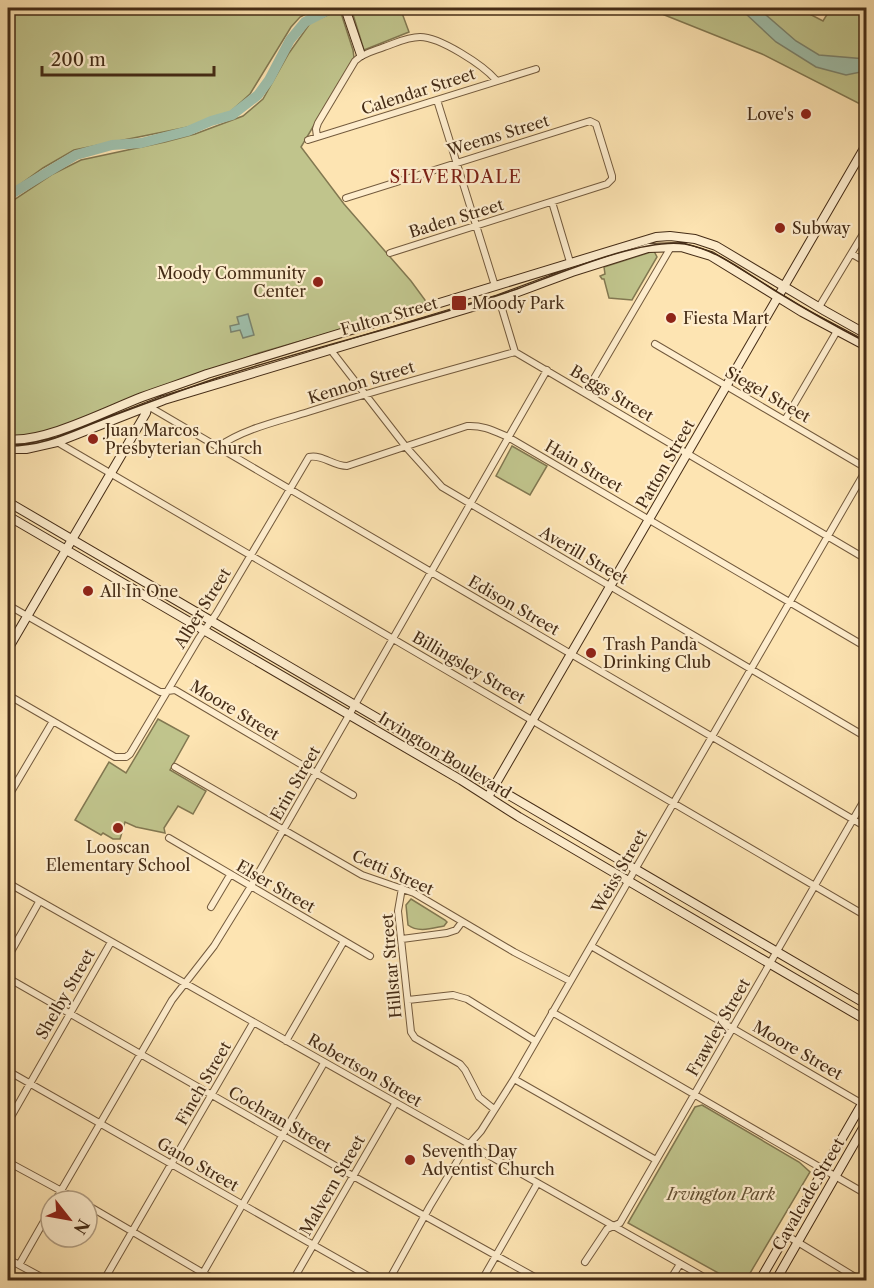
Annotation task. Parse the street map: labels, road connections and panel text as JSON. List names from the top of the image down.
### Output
{
  "streets": {
    "main road": [
      "Fulton Street",
      "Patton Street",
      "Irvington Boulevard",
      "Cavalcade Street"
    ],
    "street": [
      "Calendar Street",
      "Weems Street",
      "Baden Street",
      "Kennon Street",
      "Beggs Street",
      "Siegel Street",
      "Hain Street",
      "Averill Street",
      "Edison Street",
      "Alber Street",
      "Billingsley Street",
      "Moore Street",
      "Erin Street",
      "Weiss Street",
      "Cetti Street",
      "Elser Street",
      "Hillstar Street",
      "Shelby Street",
      "Frawley Street",
      "Robertson Street",
      "Finch Street",
      "Cochran Street",
      "Gano Street",
      "Malvern Street"
    ]
  },
  "crossings": [
    ["Weems Street", "Baden Street"],
    ["Fulton Street", "Patton Street"],
    ["Fulton Street", "Averill Street"],
    ["Fulton Street", "Edison Street"],
    ["Fulton Street", "Billingsley Street"],
    ["Kennon Street", "Beggs Street"],
    ["Kennon Street", "Averill Street"],
    ["Kennon Street", "Edison Street"],
    ["Beggs Street", "Patton Street"],
    ["Beggs Street", "Erin Street"],
    ["Beggs Street", "Weiss Street"],
    ["Siegel Street", "Patton Street"],
    ["Siegel Street", "Weiss Street"],
    ["Patton Street", "Hain Street"],
    ["Patton Street", "Averill Street"],
    ["Patton Street", "Edison Street"],
    ["Patton Street", "Billingsley Street"],
    ["Patton Street", "Irvington Boulevard"],
    ["Hain Street", "Averill Street"],
    ["Hain Street", "Alber Street"],
    ["Hain Street", "Erin Street"],
    ["Hain Street", "Weiss Street"],
    ["Averill Street", "Erin Street"],
    ["Averill Street", "Weiss Street"],
    ["Edison Street", "Alber Street"],
    ["Edison Street", "Erin Street"],
    ["Edison Street", "Weiss Street"],
    ["Edison Street", "Frawley Street"],
    ["Alber Street", "Billingsley Street"],
    ["Alber Street", "Moore Street"],
    ["Alber Street", "Irvington Boulevard"],
    ["Billingsley Street", "Erin Street"],
    ["Billingsley Street", "Weiss Street"],
    ["Billingsley Street", "Frawley Street"],
    ["Moore Street", "Erin Street"],
    ["Moore Street", "Weiss Street"],
    ["Moore Street", "Frawley Street"],
    ["Moore Street", "Cavalcade Street"],
    ["Irvington Boulevard", "Erin Street"],
    ["Irvington Boulevard", "Weiss Street"],
    ["Irvington Boulevard", "Frawley Street"],
    ["Erin Street", "Cetti Street"],
    ["Erin Street", "Elser Street"],
    ["Erin Street", "Robertson Street"],
    ["Erin Street", "Cochran Street"],
    ["Erin Street", "Gano Street"],
    ["Weiss Street", "Cetti Street"],
    ["Weiss Street", "Hillstar Street"],
    ["Weiss Street", "Robertson Street"],
    ["Weiss Street", "Cochran Street"],
    ["Cetti Street", "Hillstar Street"],
    ["Shelby Street", "Robertson Street"],
    ["Shelby Street", "Cochran Street"],
    ["Shelby Street", "Gano Street"],
    ["Frawley Street", "Robertson Street"],
    ["Robertson Street", "Finch Street"],
    ["Robertson Street", "Malvern Street"],
    ["Finch Street", "Cochran Street"],
    ["Finch Street", "Gano Street"],
    ["Cochran Street", "Malvern Street"],
    ["Gano Street", "Malvern Street"]
  ],
  "districts": ["SILVERDALE"],
  "parks": ["Irvington Park"],
  "places": {
    "other": [
      "Love's",
      "Subway",
      "Moody Community Center",
      "Fiesta Mart",
      "Juan Marcos Presbyterian Church",
      "All In One",
      "Trash Panda Drinking Club",
      "Looscan Elementary School",
      "Seventh Day Adventist Church"
    ],
    "transit": ["Moody Park"]
  },
  "scale_bar": "200 m",
  "north": "bottom right"
}
